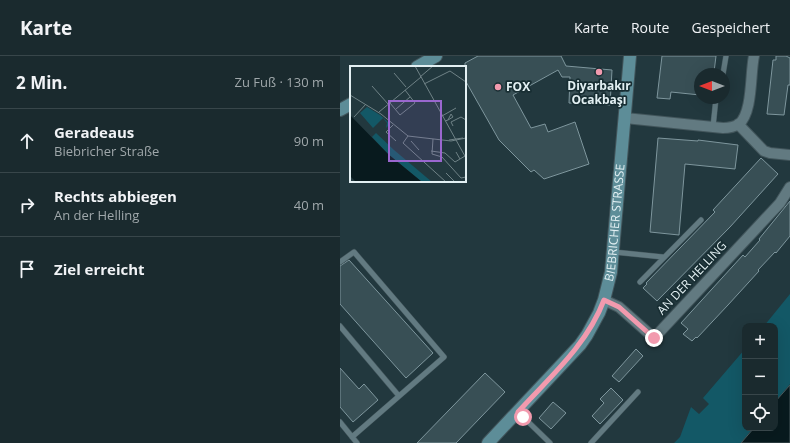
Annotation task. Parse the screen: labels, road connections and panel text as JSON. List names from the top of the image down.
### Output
{
  "streets": {
    "street": ["BIEBRICHER STRASSE", "AN DER HELLING"]
  },
  "crossings": [
    ["BIEBRICHER STRASSE", "AN DER HELLING"]
  ],
  "places": ["Diyarbakır Ocakbaşı", "FOX"],
  "north": "left",
  "page": {
    "header": "Karte",
    "nav": ["Karte", "Route", "Gespeichert"],
    "heading": ["2 Min.", "Zu Fuß · 130 m"],
    "list": [
      ["Geradeaus", "Biebricher Straße", "90 m"],
      ["Rechts abbiegen", "An der Helling", "40 m"],
      "Ziel erreicht"
    ],
    "map_buttons": ["+", "−"]
  }
}
